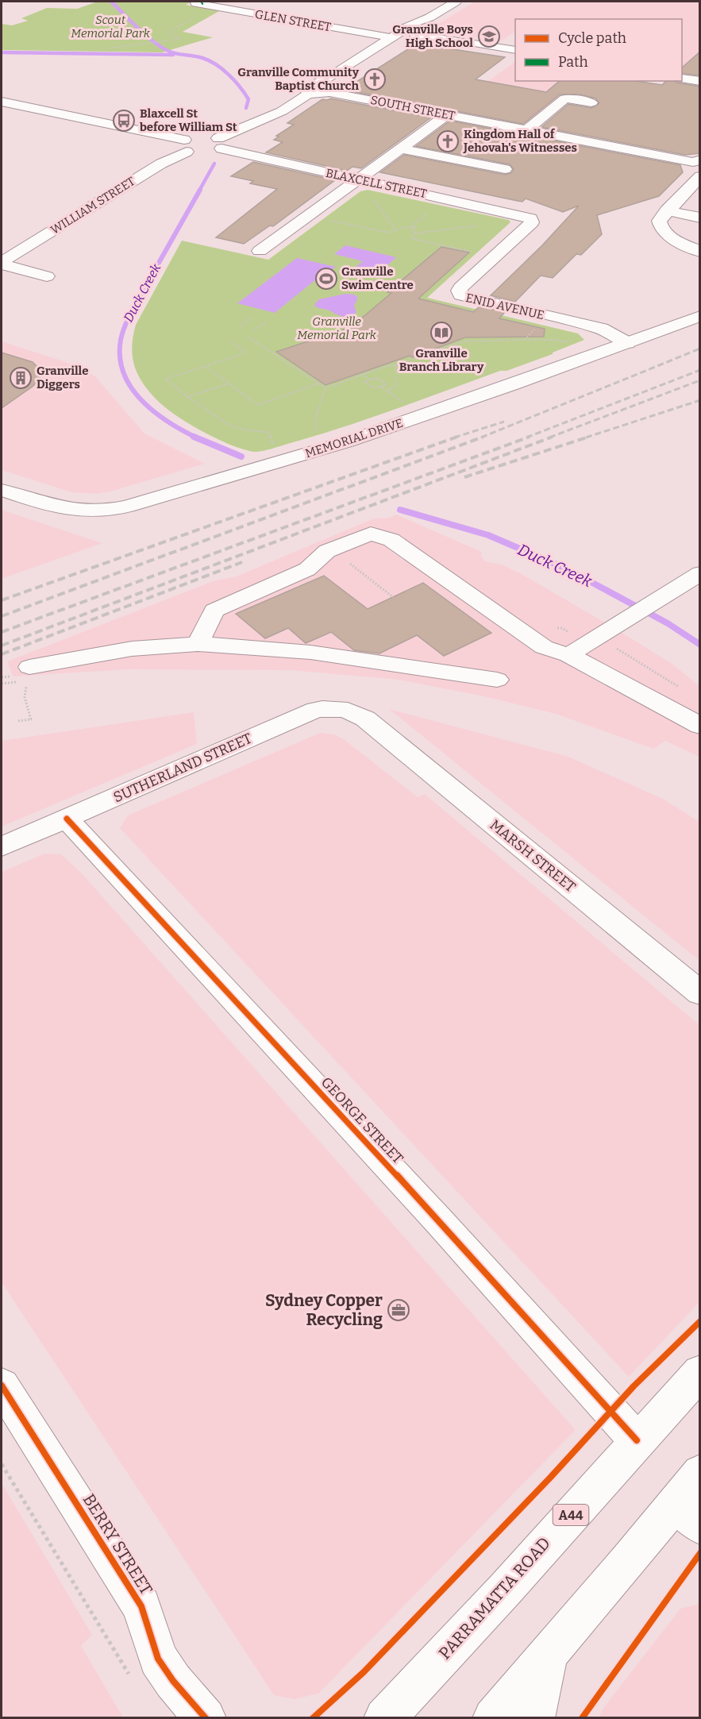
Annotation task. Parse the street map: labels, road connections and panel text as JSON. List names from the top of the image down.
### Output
{
  "streets": {
    "main road": [
      "GLEN STREET",
      "SOUTH STREET",
      "BLAXCELL STREET",
      "WILLIAM STREET",
      "ENID AVENUE",
      "MEMORIAL DRIVE",
      "SUTHERLAND STREET",
      "MARSH STREET",
      "GEORGE STREET",
      "A44",
      "BERRY STREET",
      "PARRAMATTA ROAD"
    ]
  },
  "crossings": [
    ["BLAXCELL STREET", "WILLIAM STREET"],
    ["BLAXCELL STREET", "ENID AVENUE"],
    ["ENID AVENUE", "MEMORIAL DRIVE"],
    ["SUTHERLAND STREET", "MARSH STREET"],
    ["SUTHERLAND STREET", "GEORGE STREET"],
    ["GEORGE STREET", "PARRAMATTA ROAD"]
  ],
  "water": ["Duck Creek"],
  "parks": ["Scout Memorial Park", "Granville Memorial Park"],
  "places": {
    "school or university": ["Granville Boys High School"],
    "church": ["Granville Community Baptist Church", "Kingdom Hall of Jehovah's Witnesses"],
    "bus stop": ["Blaxcell St before William St"],
    "sports": ["Granville Swim Centre"],
    "library": ["Granville Branch Library"],
    "building": ["Granville Diggers"],
    "office": ["Sydney Copper Recycling"]
  },
  "legend": ["Cycle path", "Path"]
}
